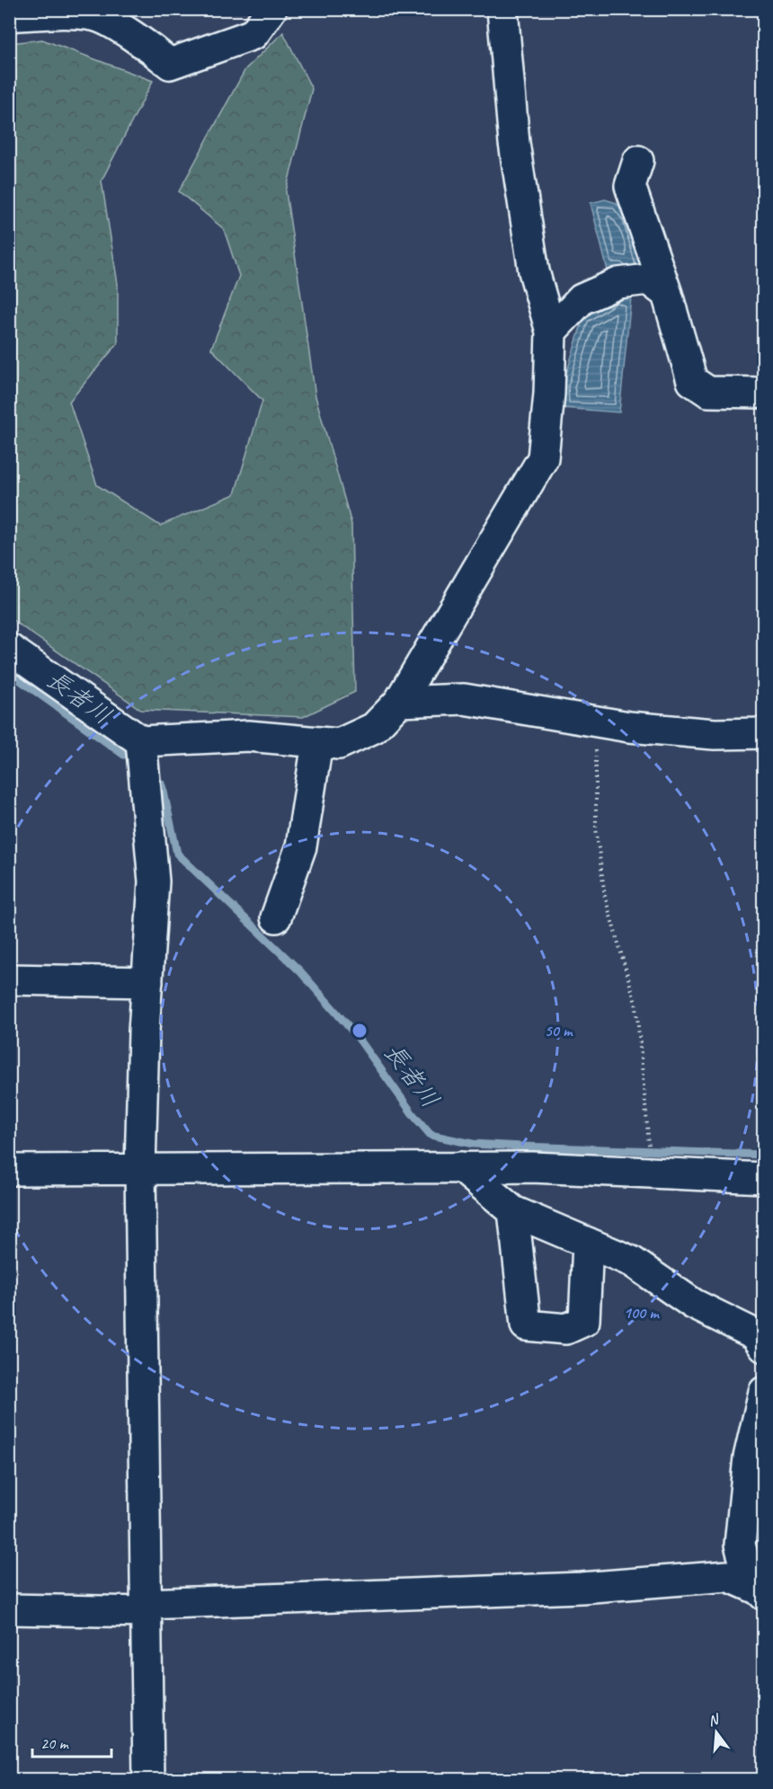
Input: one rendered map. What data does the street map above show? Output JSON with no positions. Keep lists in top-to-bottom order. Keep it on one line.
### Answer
{"water":["長者川"],"scale_bar":"20 m","north":"top","rings":["50 m","100 m"]}
